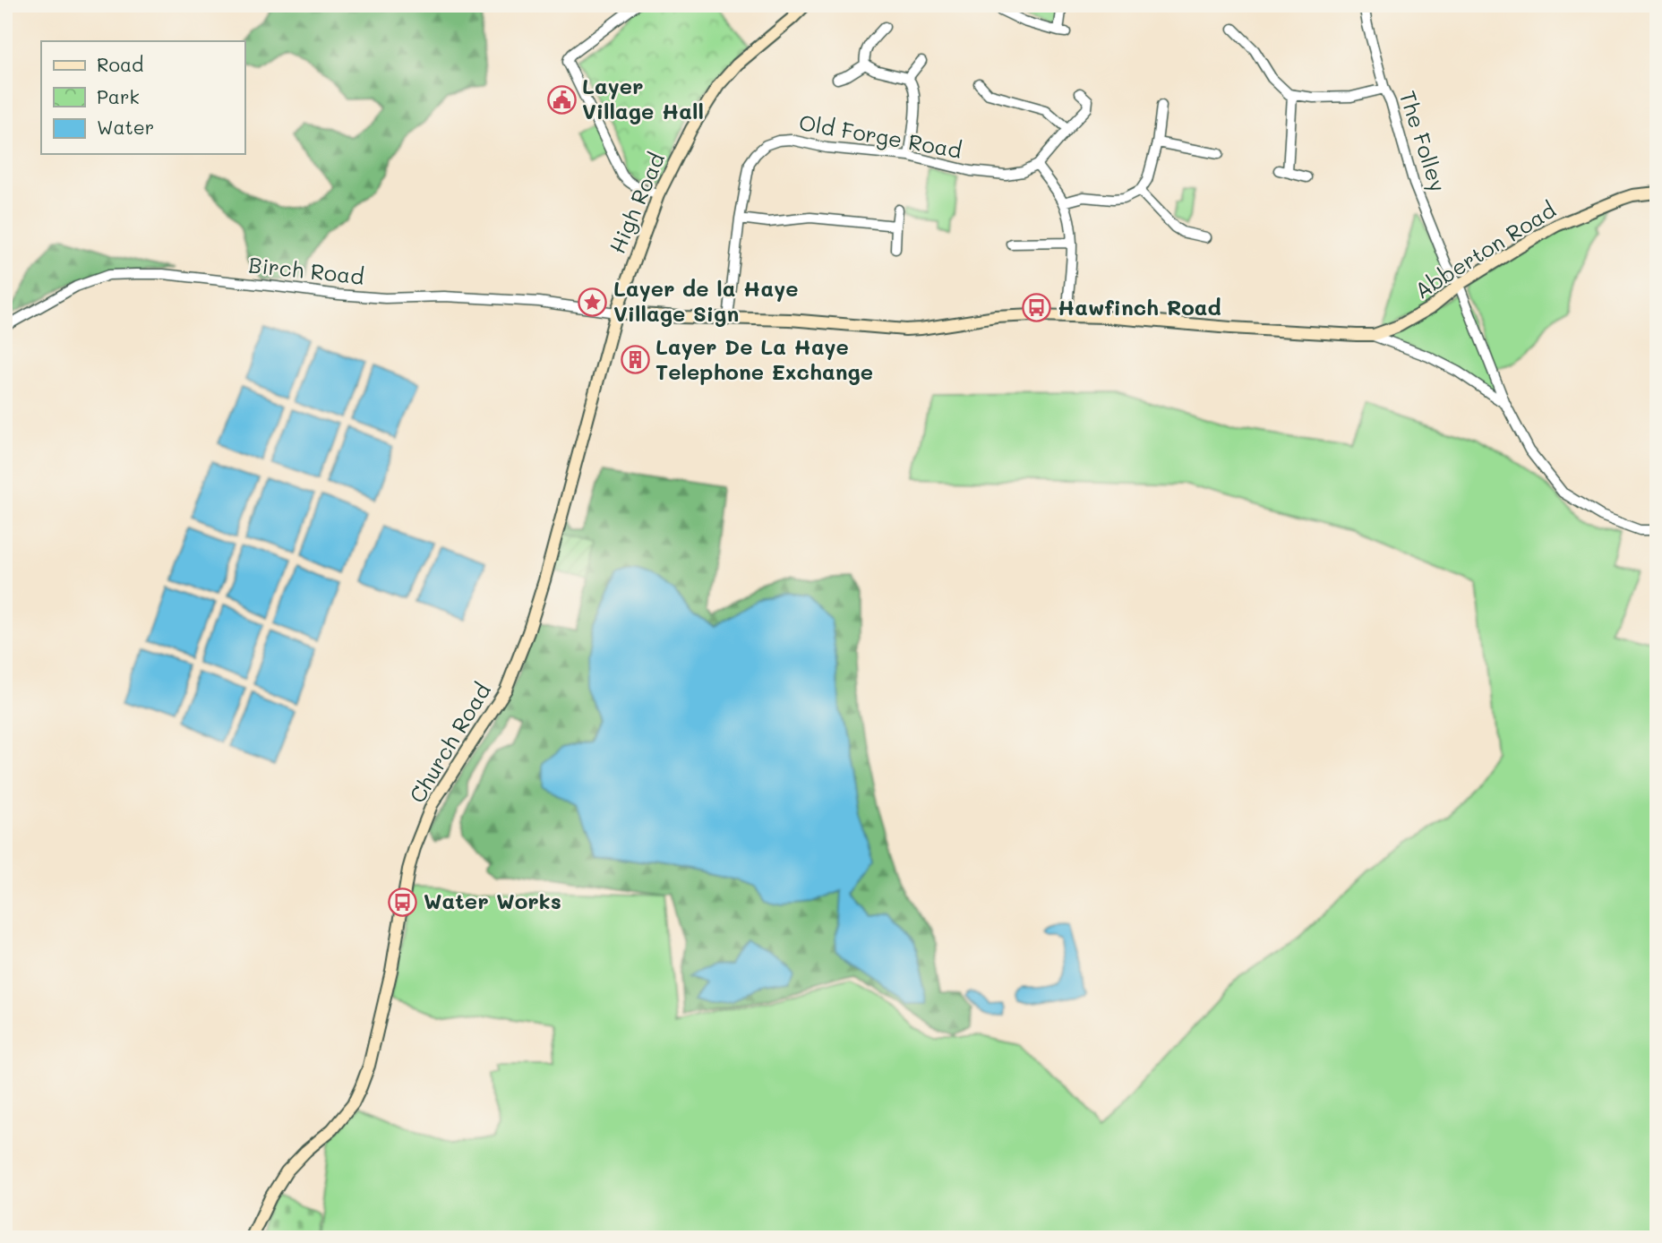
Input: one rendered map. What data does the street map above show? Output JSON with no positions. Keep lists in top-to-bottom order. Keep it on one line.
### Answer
{"streets":{"main road":["High Road","Abberton Road","Church Road"],"street":["Old Forge Road","The Folley","Birch Road"]},"crossings":[["The Folley","Abberton Road"],["High Road","Birch Road"],["High Road","Church Road"],["Birch Road","Church Road"]],"places":{"public building":["Layer Village Hall"],"place":["Layer de la Haye Village Sign"],"bus stop":["Hawfinch Road","Water Works"],"building":["Layer De La Haye Telephone Exchange"]},"legend":["Road","Park","Water"]}
